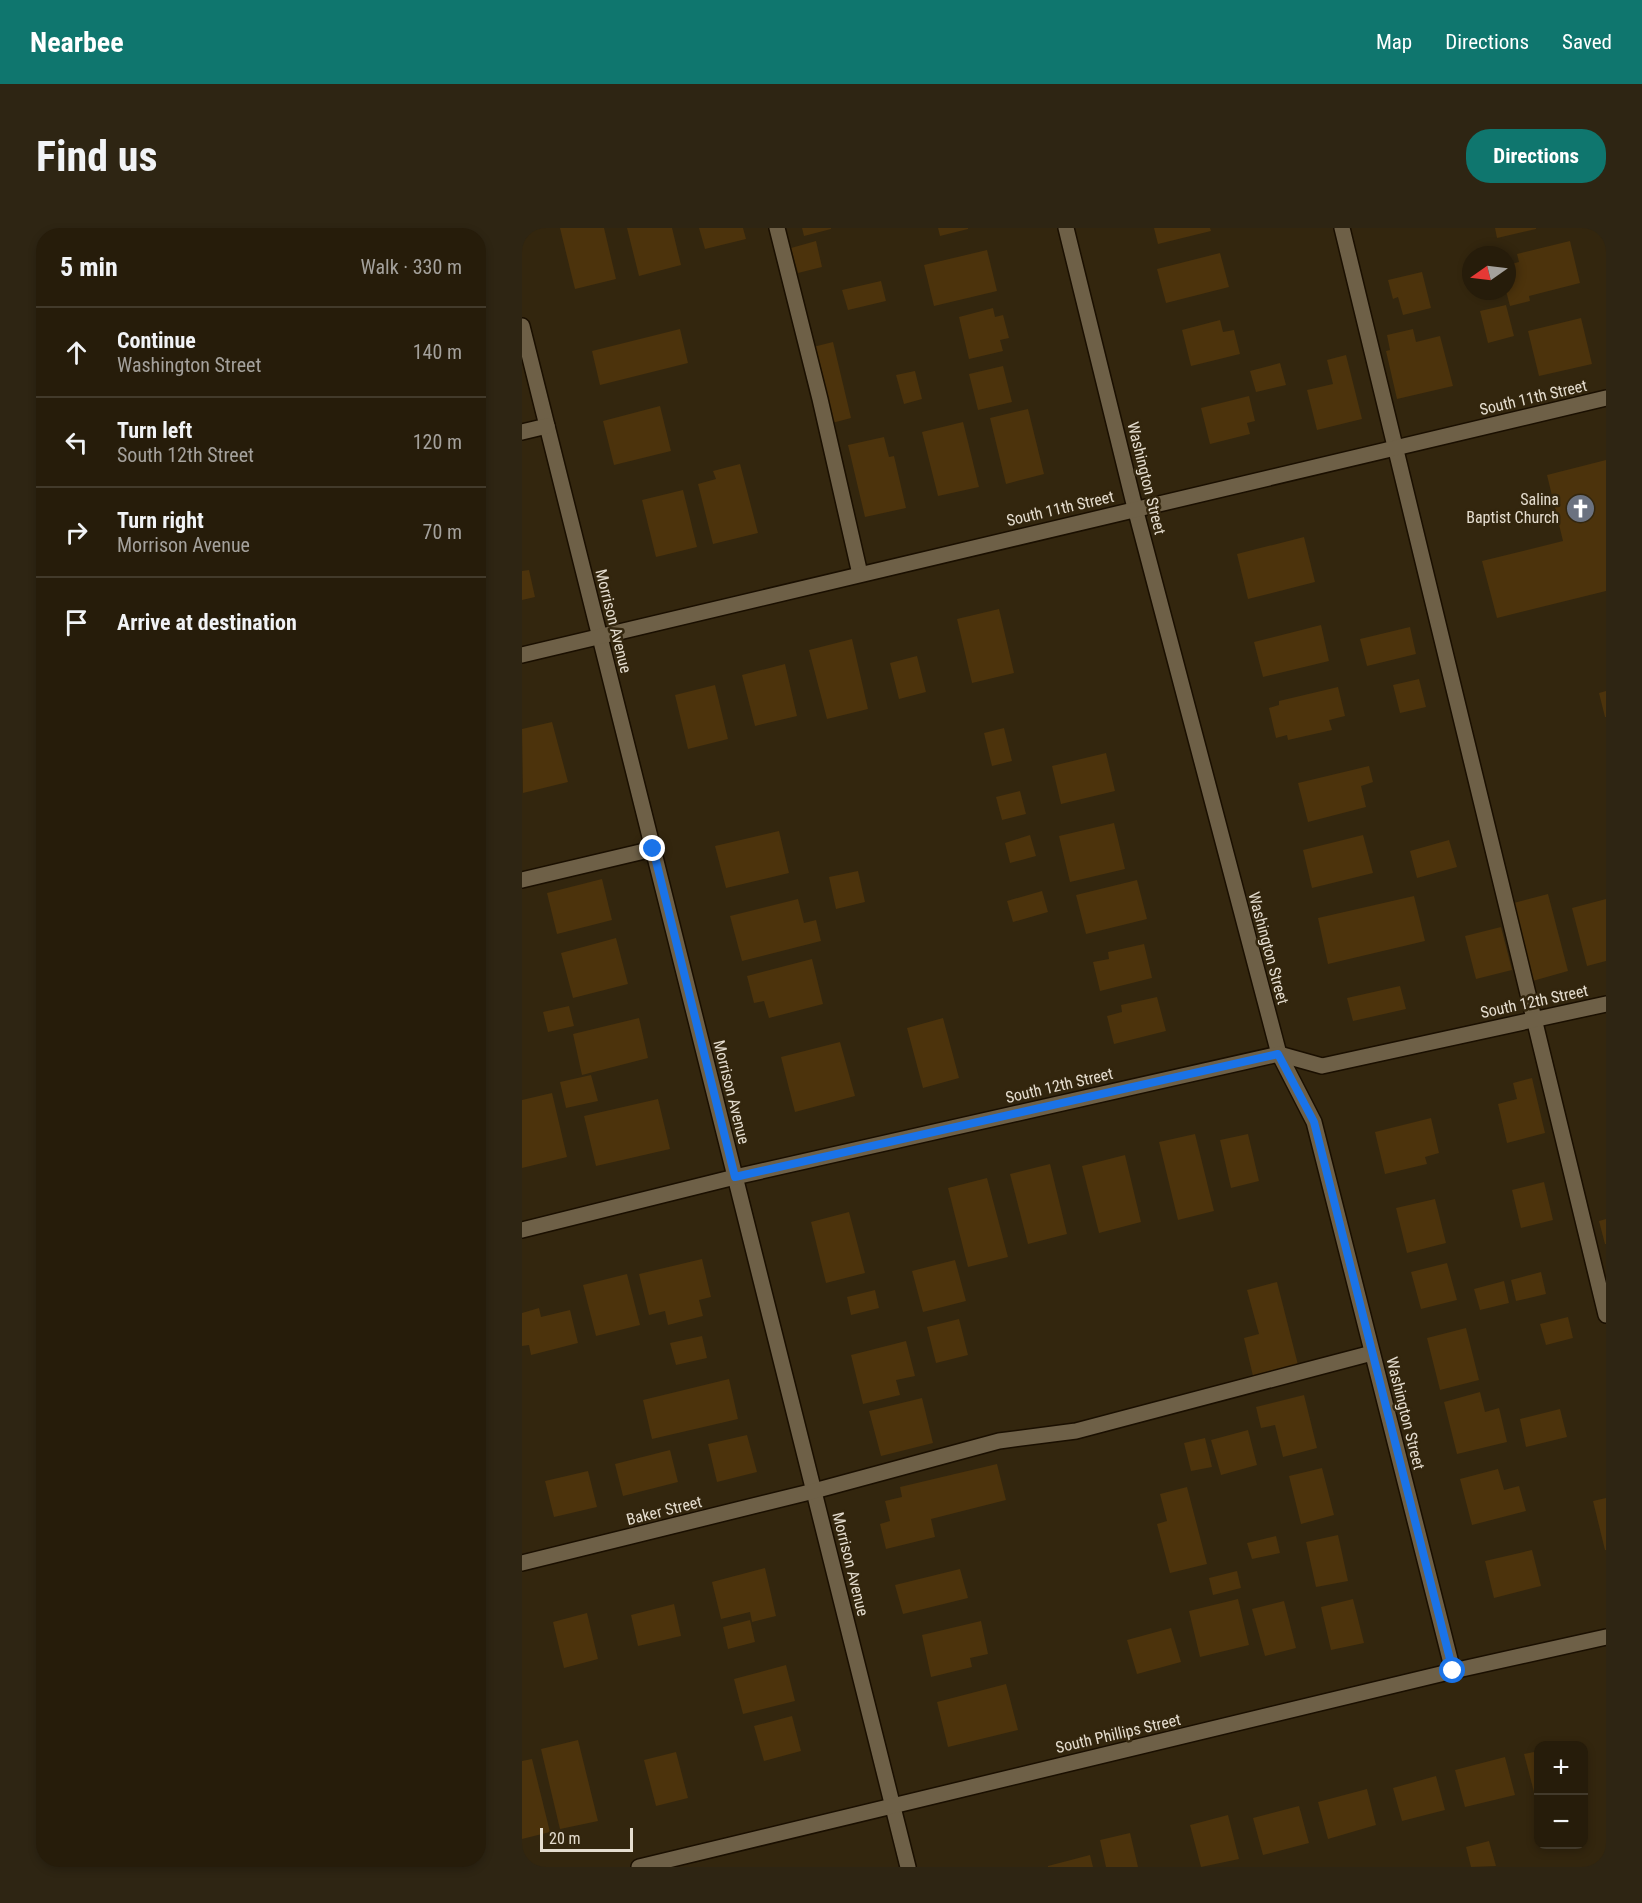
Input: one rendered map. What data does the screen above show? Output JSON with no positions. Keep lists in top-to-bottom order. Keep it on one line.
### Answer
{"streets":{"street":["South 11th Street","Washington Street","Morrison Avenue","South 12th Street","Baker Street","South Phillips Street"]},"crossings":[["South 11th Street","Washington Street"],["South 11th Street","Morrison Avenue"],["Washington Street","South 12th Street"],["Washington Street","Baker Street"],["Washington Street","South Phillips Street"],["Morrison Avenue","South 12th Street"],["Morrison Avenue","Baker Street"],["Morrison Avenue","South Phillips Street"]],"places":{"church":["Salina Baptist Church"]},"scale_bar":"20 m","north":"left","page":{"header":"Nearbee","nav":["Map","Directions","Saved"],"buttons":"Directions","title":"Find us","heading":["5 min","Walk · 330 m"],"list":[["Continue","Washington Street","140 m"],["Turn left","South 12th Street","120 m"],["Turn right","Morrison Avenue","70 m"],"Arrive at destination"],"map_buttons":["+","−"],"scale":"20 m"}}
